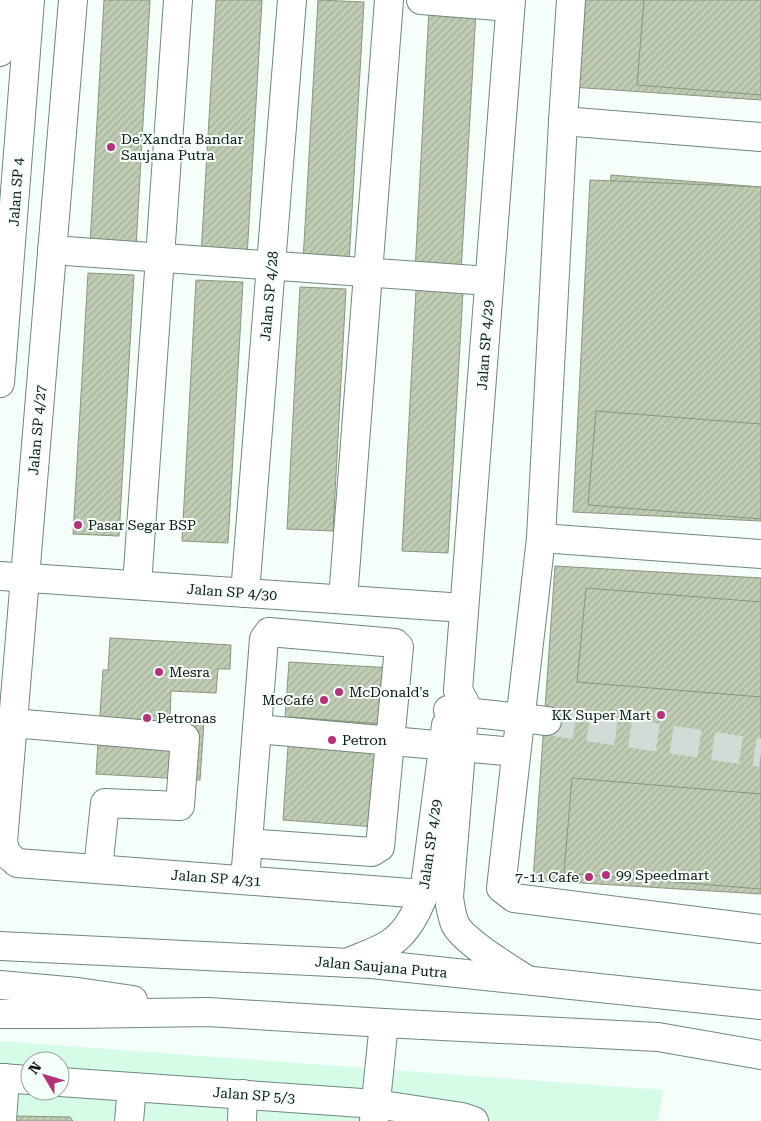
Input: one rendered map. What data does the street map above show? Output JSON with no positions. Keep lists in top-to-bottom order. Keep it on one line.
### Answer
{"streets":{"street":["Jalan SP 4","Jalan SP 4/28","Jalan SP 4/29","Jalan SP 4/27","Jalan SP 4/30","Jalan SP 4/31","Jalan Saujana Putra","Jalan SP 5/3"]},"crossings":[["Jalan SP 4/28","Jalan SP 4/30"],["Jalan SP 4/29","Jalan SP 4/30"],["Jalan SP 4/29","Jalan SP 4/31"],["Jalan SP 4/29","Jalan Saujana Putra"],["Jalan SP 4/27","Jalan SP 4/30"],["Jalan SP 4/27","Jalan SP 4/31"]],"places":["De'Xandra Bandar Saujana Putra","Pasar Segar BSP","Mesra","McDonald's","McCafé","KK Super Mart","Petronas","Petron","99 Speedmart","7-11 Cafe"],"north":"top left"}
